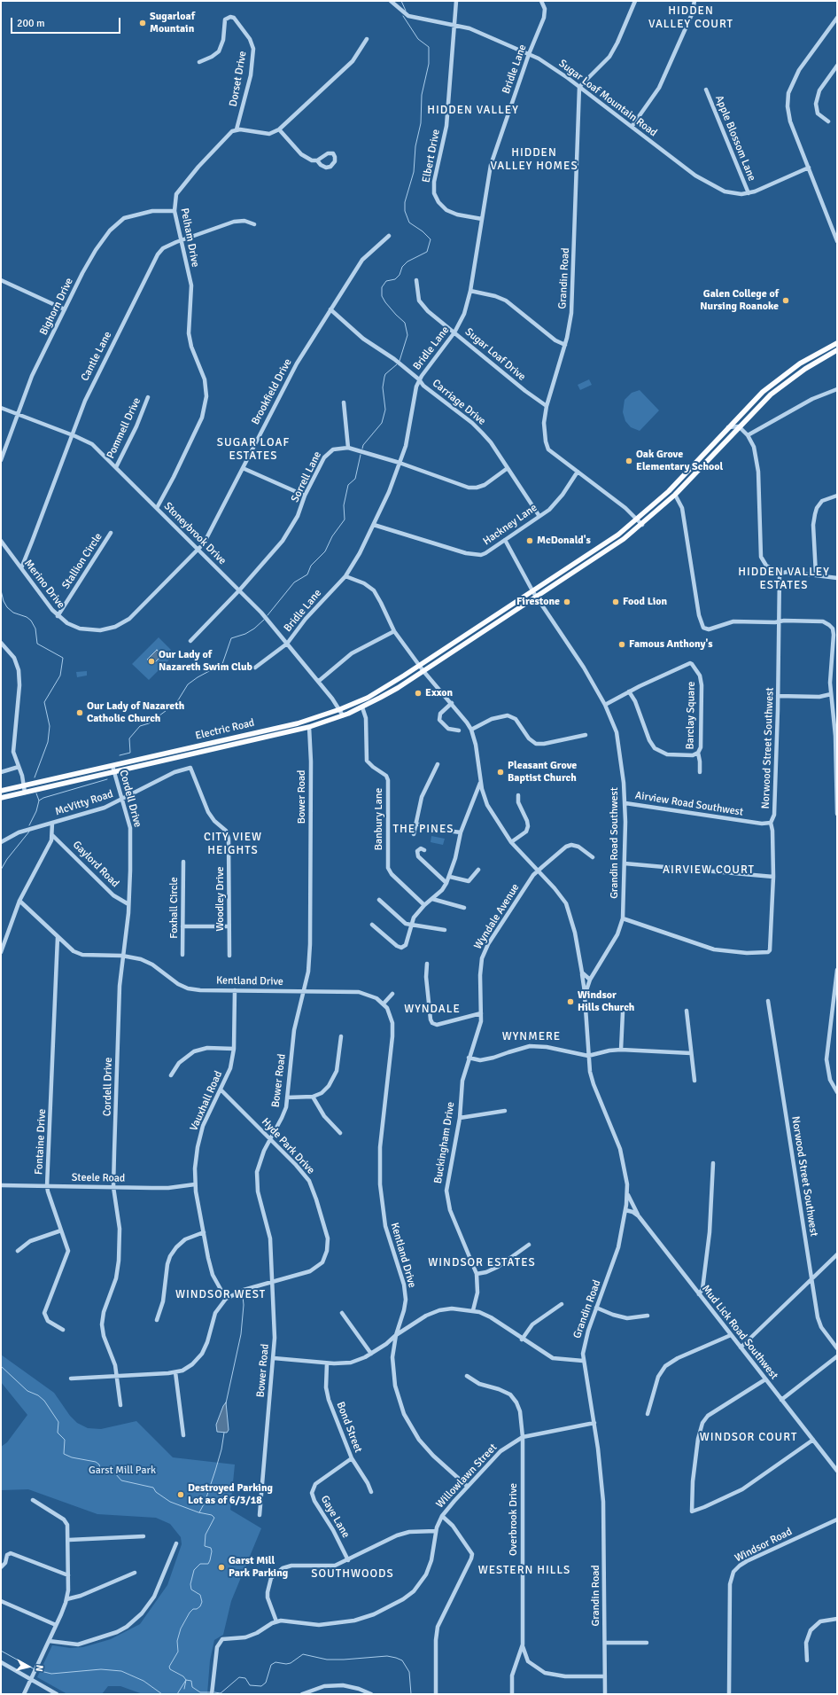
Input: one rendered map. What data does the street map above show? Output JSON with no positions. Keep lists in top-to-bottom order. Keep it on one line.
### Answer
{"streets":{"main road":["Electric Road"],"street":["Bridle Lane","Dorset Drive","Sugar Loaf Mountain Road","Apple Blossom Lane","Elbert Drive","Pelham Drive","Grandin Road","Bighorn Drive","Sugar Loaf Drive","Cantle Lane","Brookfield Drive","Carriage Drive","Pommell Drive","Sorrell Lane","Hackney Lane","Stoneybrook Drive","Stallion Circle","Merino Drive","Barclay Square","Norwood Street Southwest","Bower Road","Cordell Drive","McVitty Road","Airview Road Southwest","Banbury Lane","Grandin Road Southwest","Gaylord Road","Woodley Drive","Foxhall Circle","Wyndale Avenue","Kentland Drive","Vauxhall Road","Fontaine Drive","Buckingham Drive","Hyde Park Drive","Steele Road","Mud Lick Road Southwest","Bond Street","Willowlawn Street","Gaye Lane","Overbrook Drive","Windsor Road"]},"crossings":[["Bridle Lane","Sugar Loaf Mountain Road"],["Bridle Lane","Elbert Drive"],["Bridle Lane","Sugar Loaf Drive"],["Bridle Lane","Carriage Drive"],["Bridle Lane","Sorrell Lane"],["Bridle Lane","Hackney Lane"],["Bridle Lane","Stoneybrook Drive"],["Dorset Drive","Pelham Drive"],["Sugar Loaf Mountain Road","Apple Blossom Lane"],["Sugar Loaf Mountain Road","Elbert Drive"],["Sugar Loaf Mountain Road","Grandin Road"],["Pelham Drive","Bighorn Drive"],["Pelham Drive","Cantle Lane"],["Pelham Drive","Stoneybrook Drive"],["Grandin Road","Sugar Loaf Drive"],["Grandin Road","Hackney Lane"],["Grandin Road","Electric Road"],["Grandin Road","Grandin Road Southwest"],["Grandin Road","Mud Lick Road Southwest"],["Grandin Road","Willowlawn Street"],["Bighorn Drive","Stoneybrook Drive"],["Cantle Lane","Stoneybrook Drive"],["Cantle Lane","Merino Drive"],["Brookfield Drive","Carriage Drive"],["Brookfield Drive","Stoneybrook Drive"],["Brookfield Drive","Merino Drive"],["Carriage Drive","Sorrell Lane"],["Carriage Drive","Hackney Lane"],["Pommell Drive","Stoneybrook Drive"],["Sorrell Lane","Stoneybrook Drive"],["Hackney Lane","Grandin Road Southwest"],["Stoneybrook Drive","Electric Road"],["Stallion Circle","Merino Drive"],["Electric Road","Bower Road"],["Electric Road","Cordell Drive"],["Electric Road","Banbury Lane"],["Electric Road","Grandin Road Southwest"],["Norwood Street Southwest","Airview Road Southwest"],["Norwood Street Southwest","Grandin Road Southwest"],["Bower Road","Kentland Drive"],["Bower Road","Hyde Park Drive"],["Cordell Drive","McVitty Road"],["Cordell Drive","Gaylord Road"],["Cordell Drive","Kentland Drive"],["Cordell Drive","Hyde Park Drive"],["Cordell Drive","Steele Road"],["McVitty Road","Woodley Drive"],["Airview Road Southwest","Grandin Road Southwest"],["Wyndale Avenue","Buckingham Drive"],["Kentland Drive","Vauxhall Road"],["Kentland Drive","Fontaine Drive"],["Kentland Drive","Willowlawn Street"],["Vauxhall Road","Hyde Park Drive"],["Vauxhall Road","Steele Road"],["Fontaine Drive","Steele Road"],["Bond Street","Gaye Lane"],["Willowlawn Street","Overbrook Drive"]],"districts":["HIDDEN VALLEY COURT","HIDDEN VALLEY","HIDDEN VALLEY HOMES","SUGAR LOAF ESTATES","HIDDEN VALLEY ESTATES","THE PINES","CITY VIEW HEIGHTS","AIRVIEW COURT","WYNDALE","WYNMERE","WINDSOR ESTATES","WINDSOR WEST","WINDSOR COURT","WESTERN HILLS","SOUTHWOODS"],"parks":["Garst Mill Park"],"places":["Sugarloaf Mountain","Galen College of Nursing Roanoke","Oak Grove Elementary School","McDonald's","Firestone","Food Lion","Famous Anthony's","Our Lady of Nazareth Swim Club","Exxon","Our Lady of Nazareth Catholic Church","Pleasant Grove Baptist Church","Windsor Hills Church","Destroyed Parking Lot as of 6/3/18","Garst Mill Park Parking"],"scale_bar":"200 m","north":"right"}
